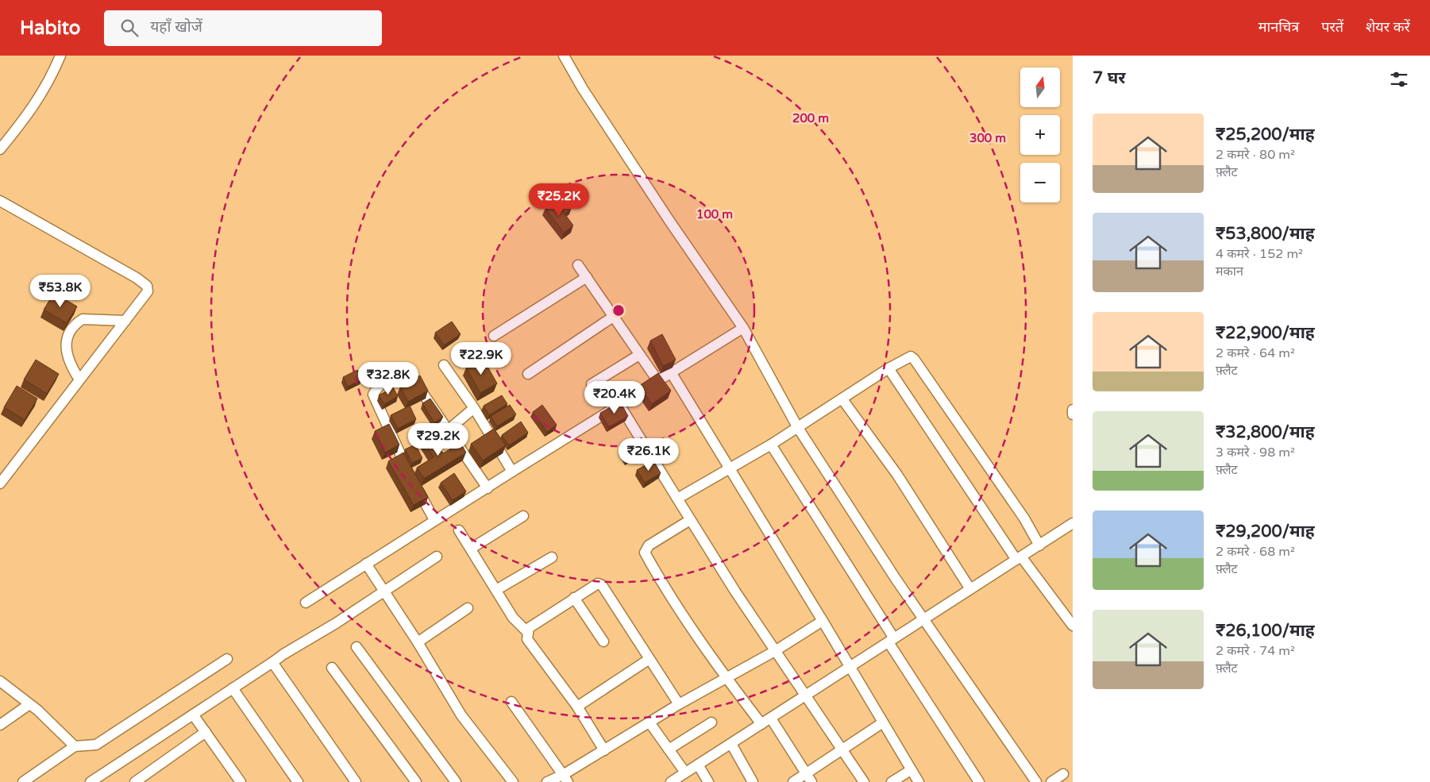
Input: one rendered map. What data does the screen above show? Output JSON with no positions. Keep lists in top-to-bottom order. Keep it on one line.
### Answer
{"north":"top","page":{"header":"Habito","search":"यहाँ खोजें","nav":["मानचित्र","परतें","शेयर करें"],"heading":"7 घर","map_buttons":["+","−"],"list":[{"name":"₹25,200/माह","note":"2 कमरे · 80 m² · फ़्लैट"},{"name":"₹53,800/माह","note":"4 कमरे · 152 m² · मकान"},{"name":"₹22,900/माह","note":"2 कमरे · 64 m² · फ़्लैट"},{"name":"₹32,800/माह","note":"3 कमरे · 98 m² · फ़्लैट"},{"name":"₹29,200/माह","note":"2 कमरे · 68 m² · फ़्लैट"},{"name":"₹26,100/माह","note":"2 कमरे · 74 m² · फ़्लैट"}],"price":["₹25.2K","₹53.8K","₹22.9K","₹32.8K","₹20.4K","₹29.2K","₹26.1K"]},"rings":["200 m","300 m","100 m"]}
